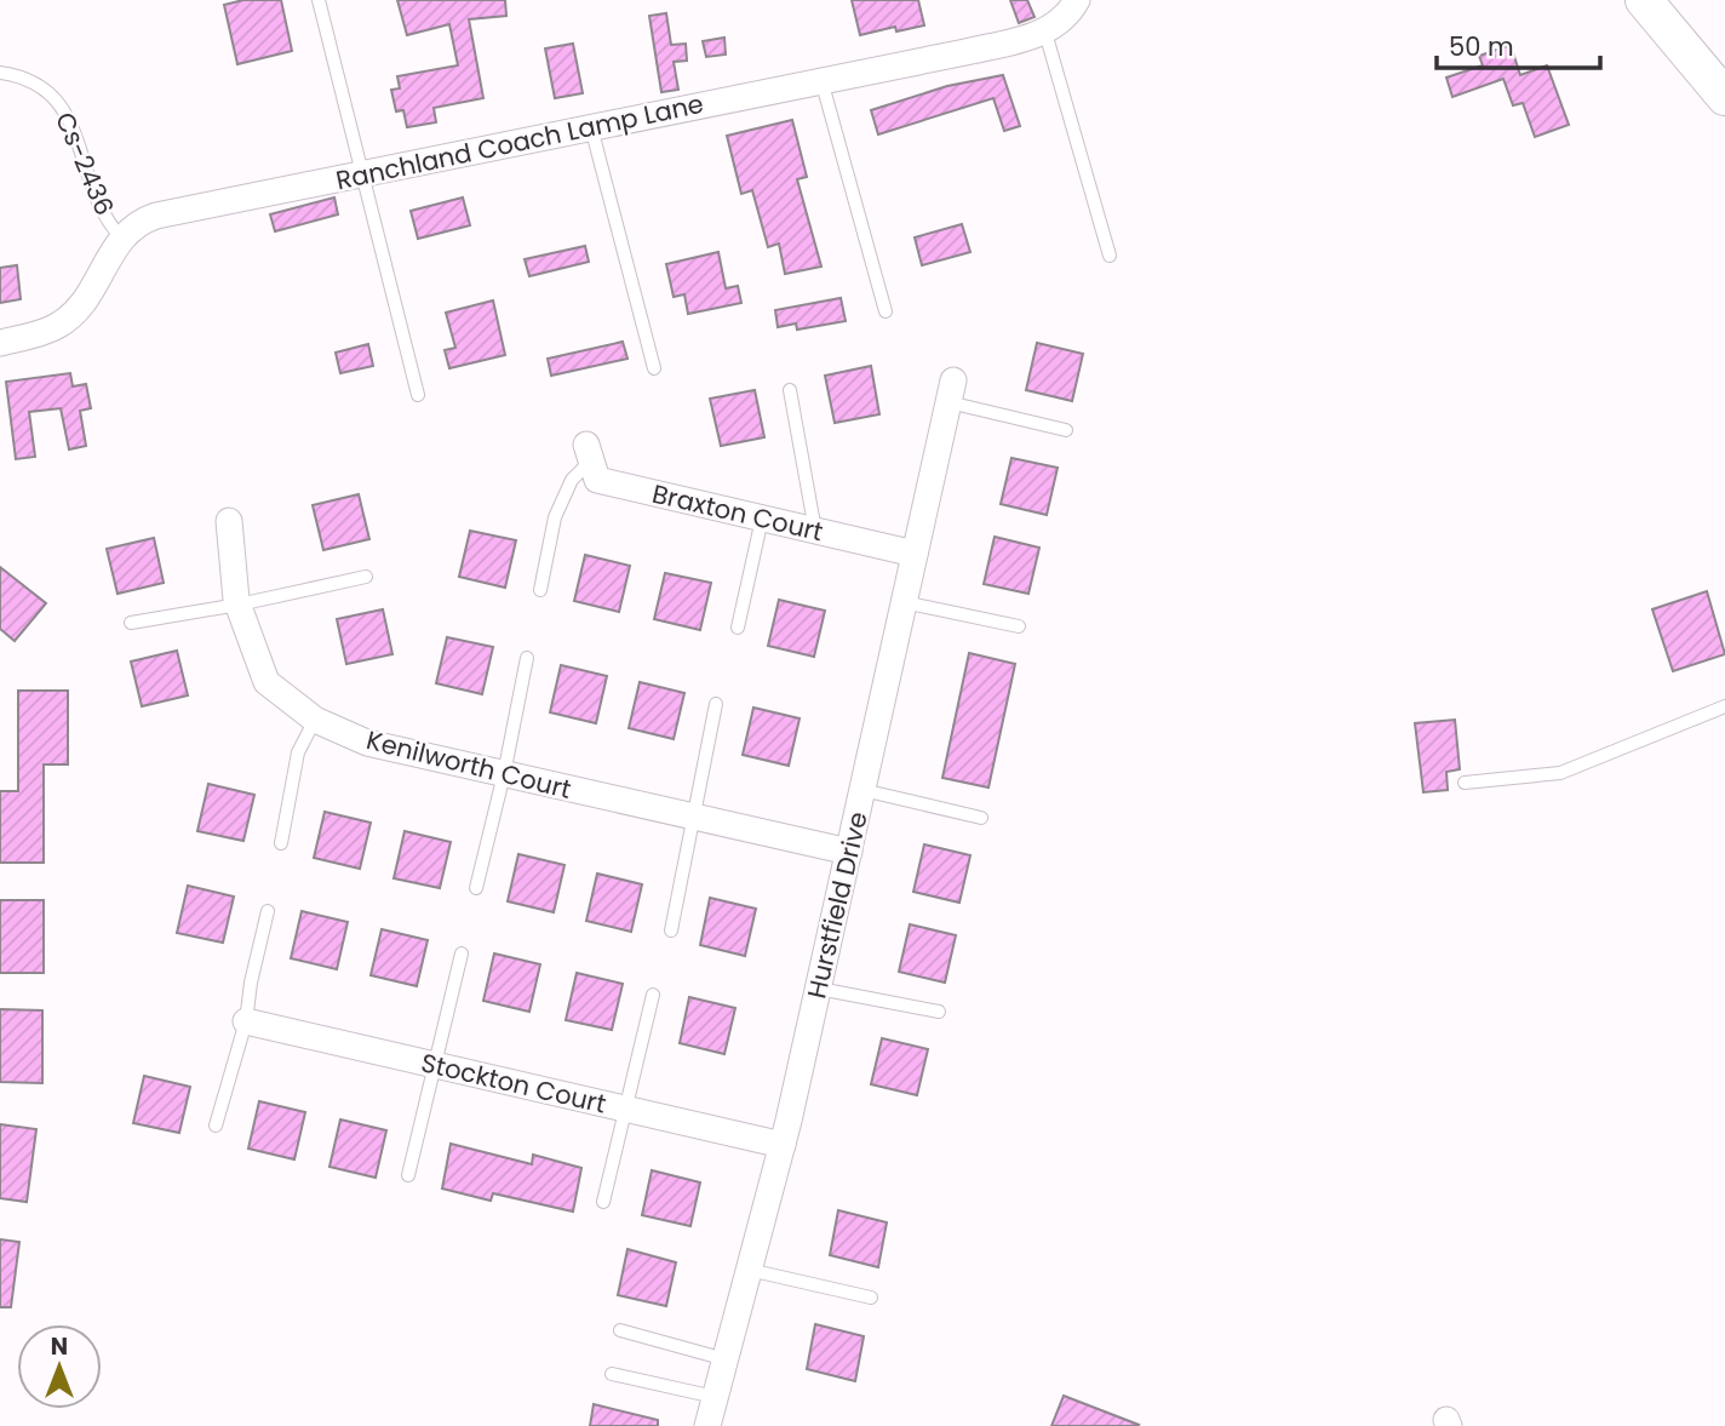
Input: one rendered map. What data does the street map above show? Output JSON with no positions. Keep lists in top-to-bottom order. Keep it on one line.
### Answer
{"streets":{"street":["Ranchland Coach Lamp Lane","Braxton Court","Kenilworth Court","Hurstfield Drive","Stockton Court"],"lane":["Cs-2436"]},"crossings":[["Ranchland Coach Lamp Lane","Cs-2436"],["Braxton Court","Hurstfield Drive"],["Kenilworth Court","Hurstfield Drive"],["Hurstfield Drive","Stockton Court"]],"scale_bar":"50 m","north":"top"}
